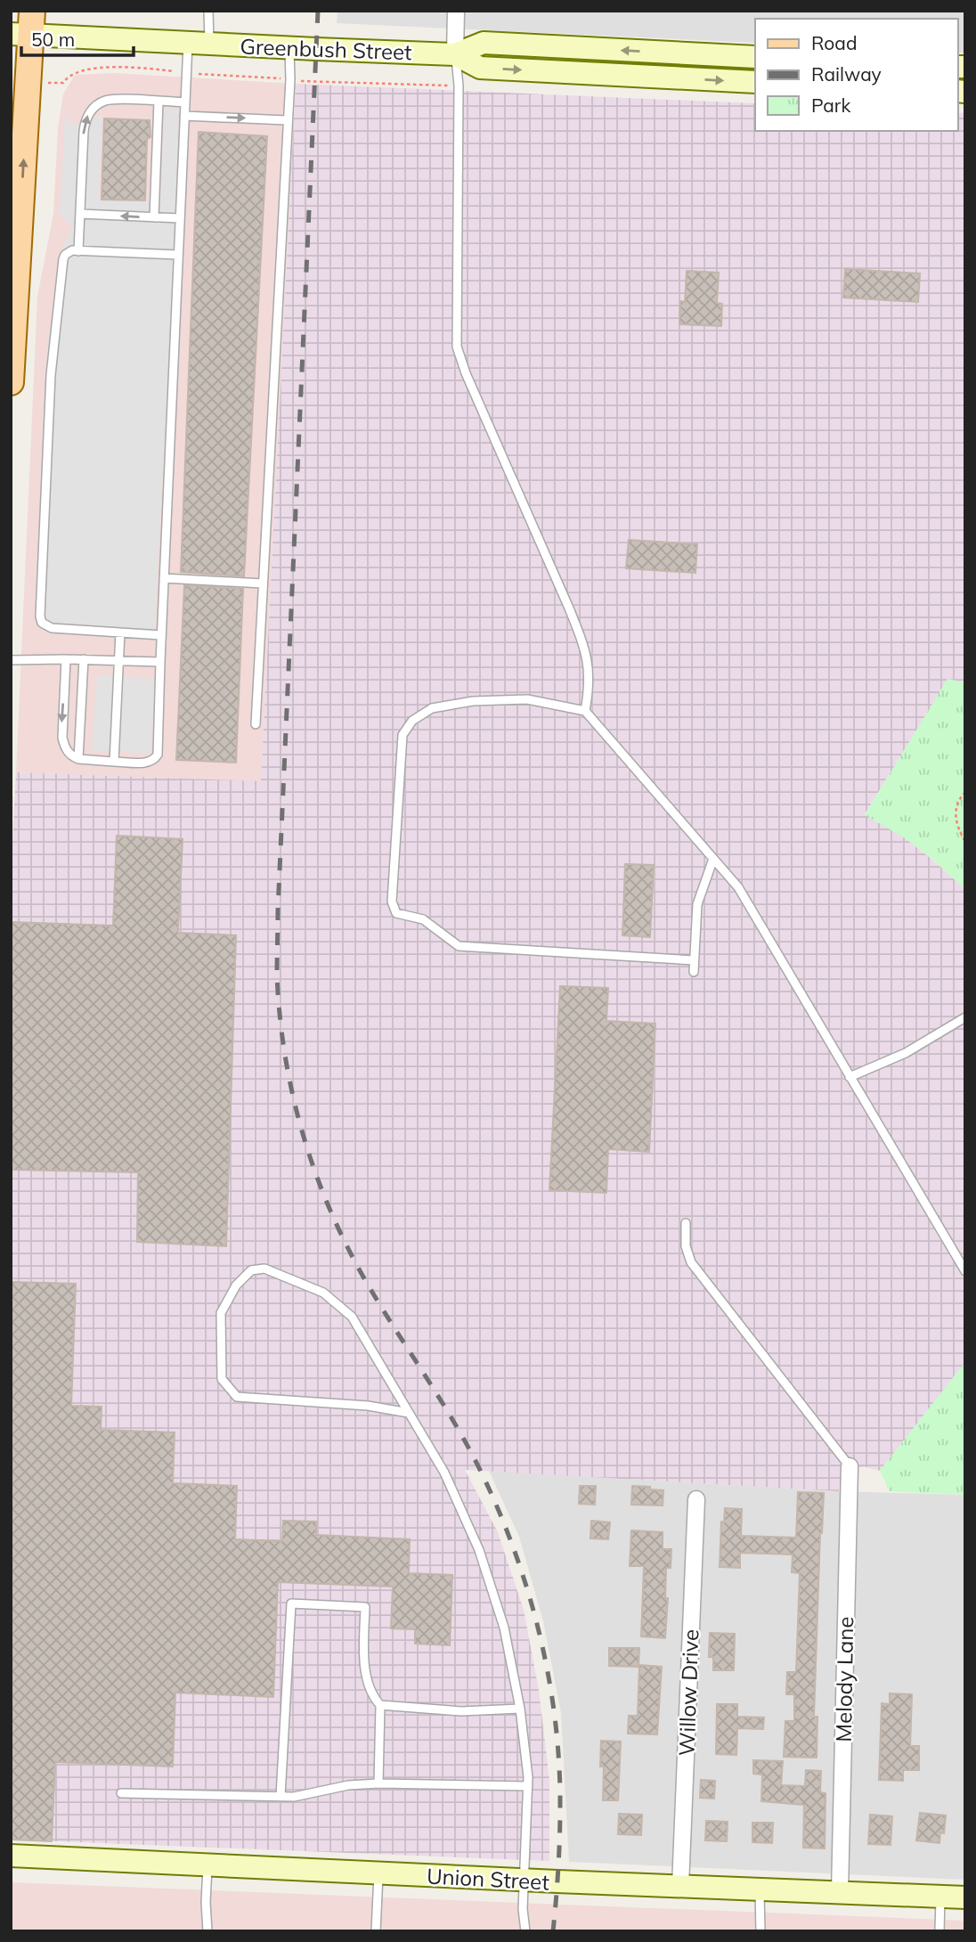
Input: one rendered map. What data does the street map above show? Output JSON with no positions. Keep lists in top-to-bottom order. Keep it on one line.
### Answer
{"streets":{"main road":["Greenbush Street","Union Street"],"street":["Melody Lane","Willow Drive"]},"crossings":[["Melody Lane","Union Street"],["Willow Drive","Union Street"]],"legend":["Road","Railway","Park"],"scale_bar":"50 m"}
